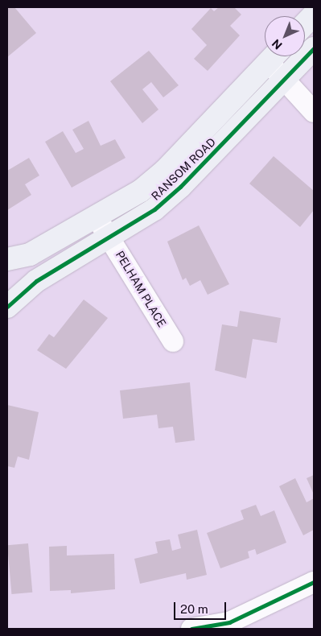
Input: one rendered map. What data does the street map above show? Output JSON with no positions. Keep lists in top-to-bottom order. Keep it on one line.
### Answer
{"streets":{"street":["RANSOM ROAD","PELHAM PLACE"]},"crossings":[["RANSOM ROAD","PELHAM PLACE"]],"scale_bar":"20 m","north":"bottom left"}
